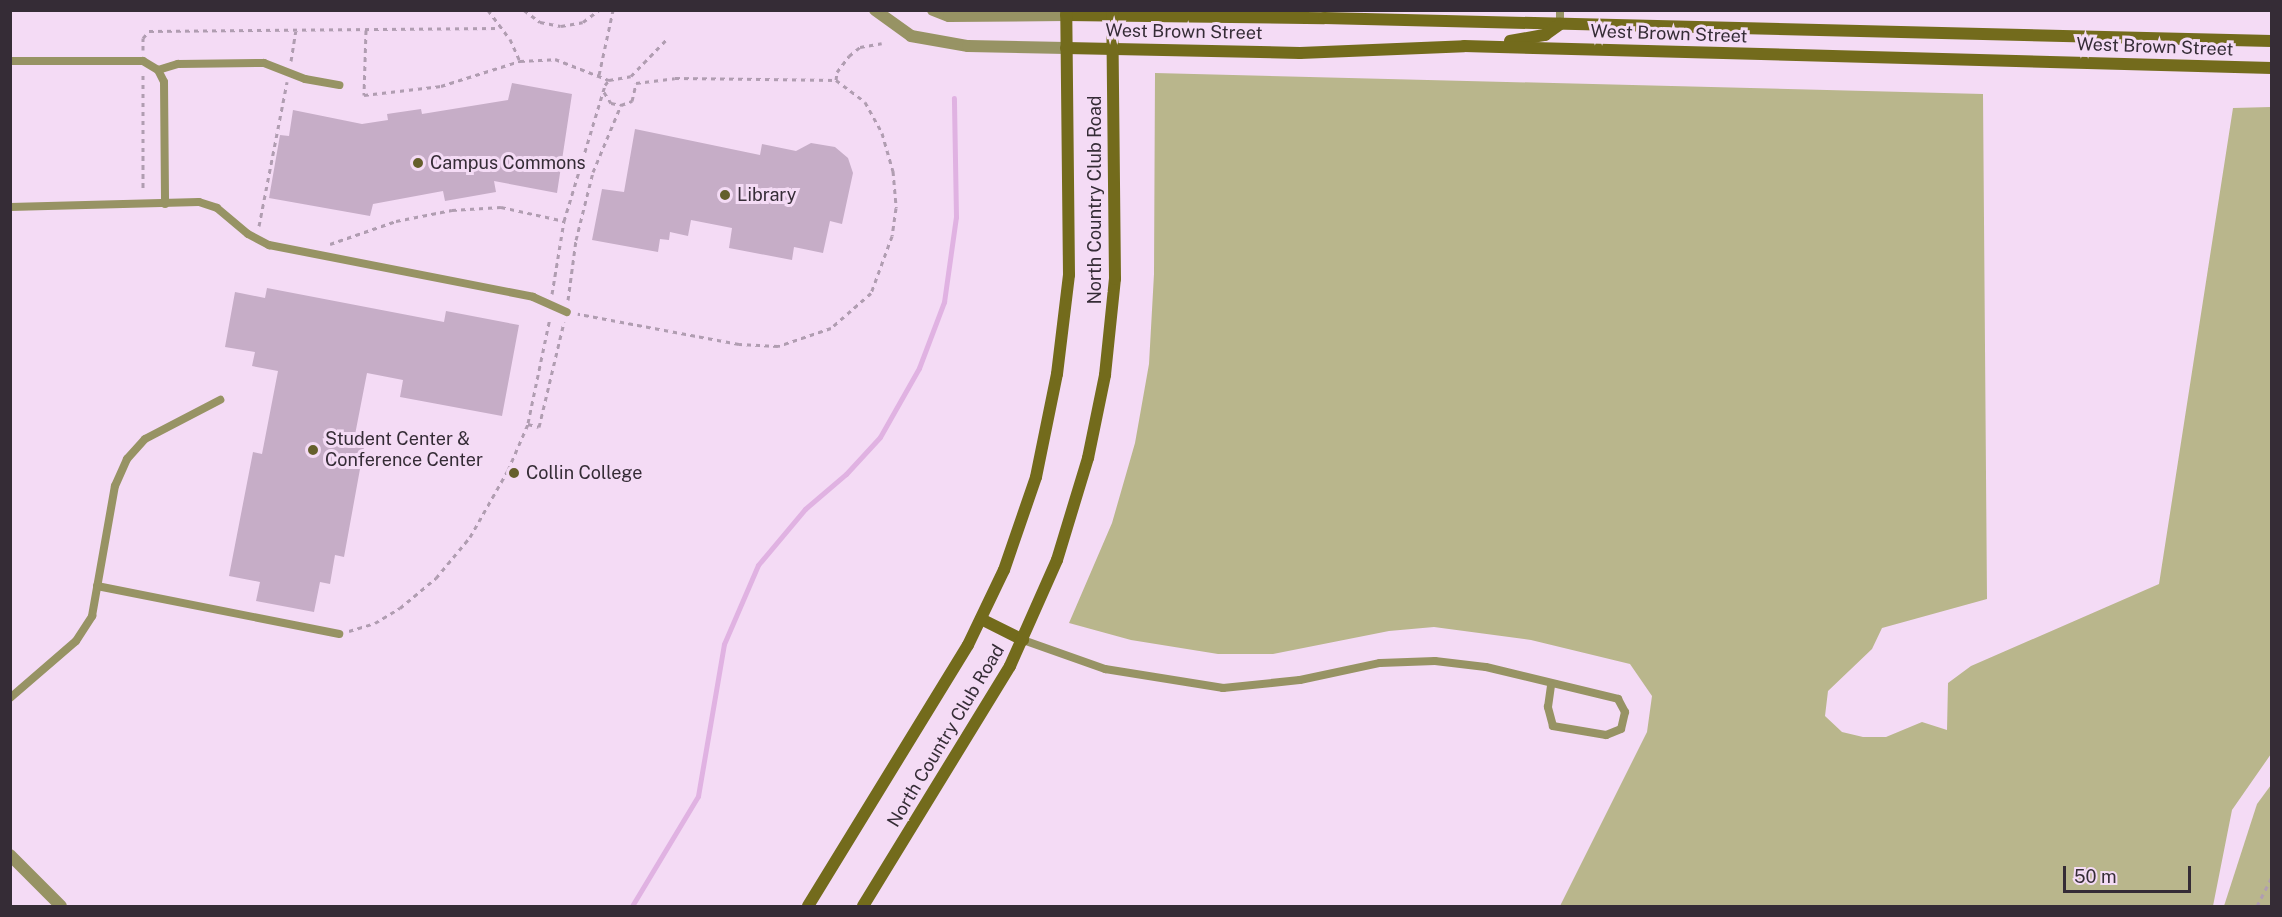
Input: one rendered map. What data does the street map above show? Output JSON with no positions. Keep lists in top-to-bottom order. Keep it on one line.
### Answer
{"streets":{"main road":["West Brown Street","North Country Club Road"]},"crossings":[["West Brown Street","North Country Club Road"]],"places":["Campus Commons","Library","Student Center & Conference Center","Collin College"],"scale_bar":"50 m"}
